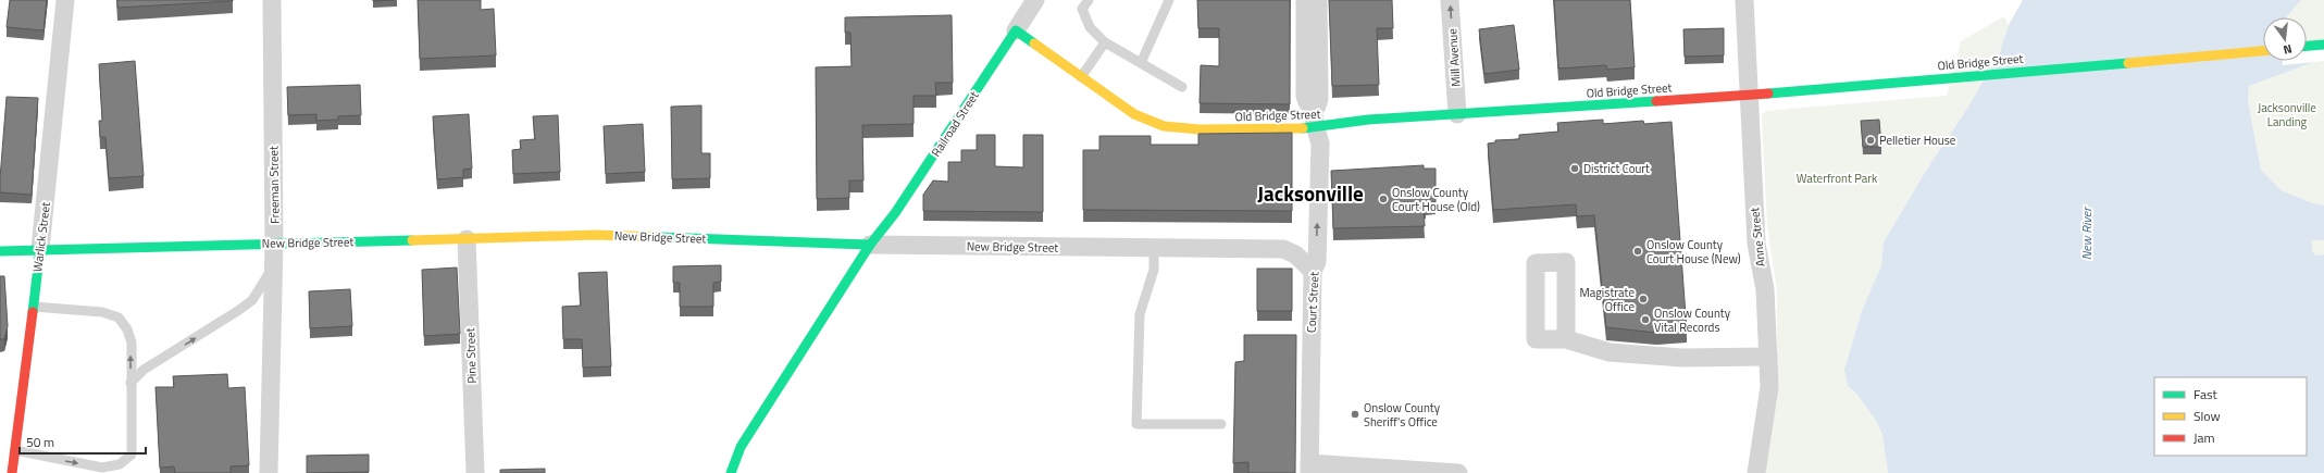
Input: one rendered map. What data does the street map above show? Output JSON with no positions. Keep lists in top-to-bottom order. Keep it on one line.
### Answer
{"streets":{"main road":["Old Bridge Street","Railroad Street","Warlick Street","New Bridge Street"],"street":["Mill Avenue","Freeman Street","Anne Street","Court Street","Pine Street"]},"crossings":[["Mill Avenue","Old Bridge Street"],["Old Bridge Street","Railroad Street"],["Old Bridge Street","Anne Street"],["Old Bridge Street","Court Street"],["Railroad Street","New Bridge Street"],["Freeman Street","New Bridge Street"],["Warlick Street","New Bridge Street"],["New Bridge Street","Court Street"],["New Bridge Street","Pine Street"]],"one_way":["Mill Avenue"],"districts":["Jacksonville"],"water":["New River"],"parks":["Jacksonville Landing","Waterfront Park"],"places":["Pelletier House","District Court","Onslow County Court House (Old)","Onslow County Court House (New)","Magistrate Office","Onslow County Vital Records","Onslow County Sheriff's Office"],"legend":["Fast","Slow","Jam"],"scale_bar":"50 m","north":"bottom"}
